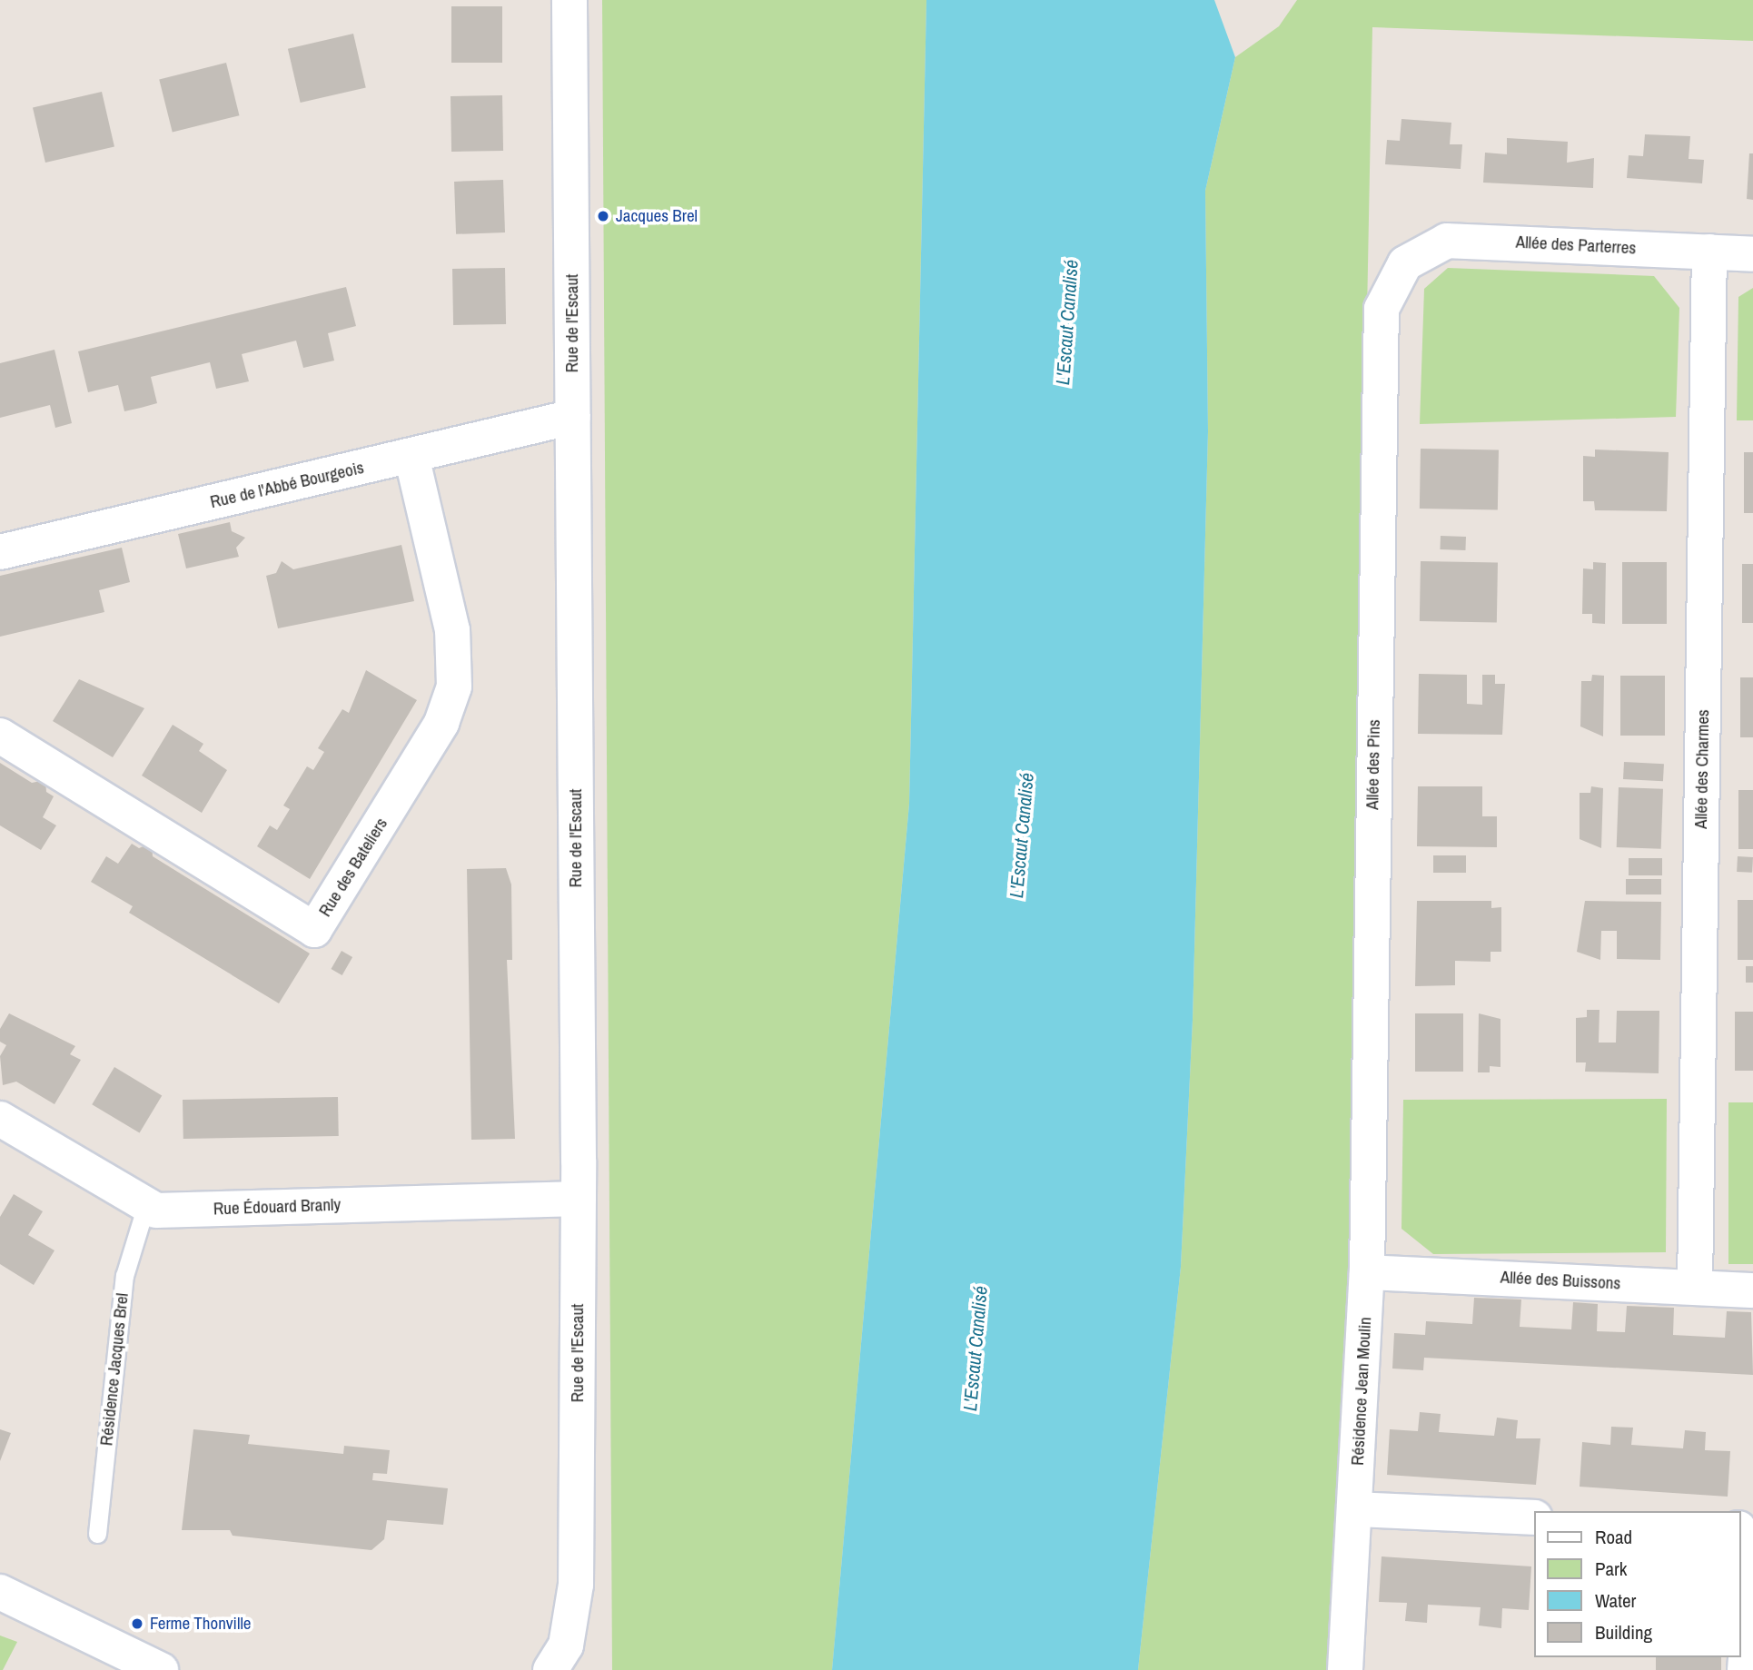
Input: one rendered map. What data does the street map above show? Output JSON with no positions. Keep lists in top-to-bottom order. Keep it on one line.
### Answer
{"streets":{"street":["Allée des Parterres","Rue de l'Escaut","Rue de l'Abbé Bourgeois","Allée des Pins","Allée des Charmes","Rue des Bateliers","Rue Édouard Branly","Allée des Buissons","Résidence Jean Moulin"],"lane":["Résidence Jacques Brel"]},"crossings":[["Allée des Parterres","Allée des Pins"],["Allée des Parterres","Allée des Charmes"],["Rue de l'Escaut","Rue de l'Abbé Bourgeois"],["Rue de l'Escaut","Rue Édouard Branly"],["Rue de l'Abbé Bourgeois","Rue des Bateliers"],["Allée des Pins","Allée des Buissons"],["Allée des Pins","Résidence Jean Moulin"],["Allée des Charmes","Allée des Buissons"],["Rue Édouard Branly","Résidence Jacques Brel"],["Allée des Buissons","Résidence Jean Moulin"]],"water":["L'Escaut Canalisé"],"places":["Jacques Brel","Ferme Thonville"],"legend":["Road","Park","Water","Building"]}
